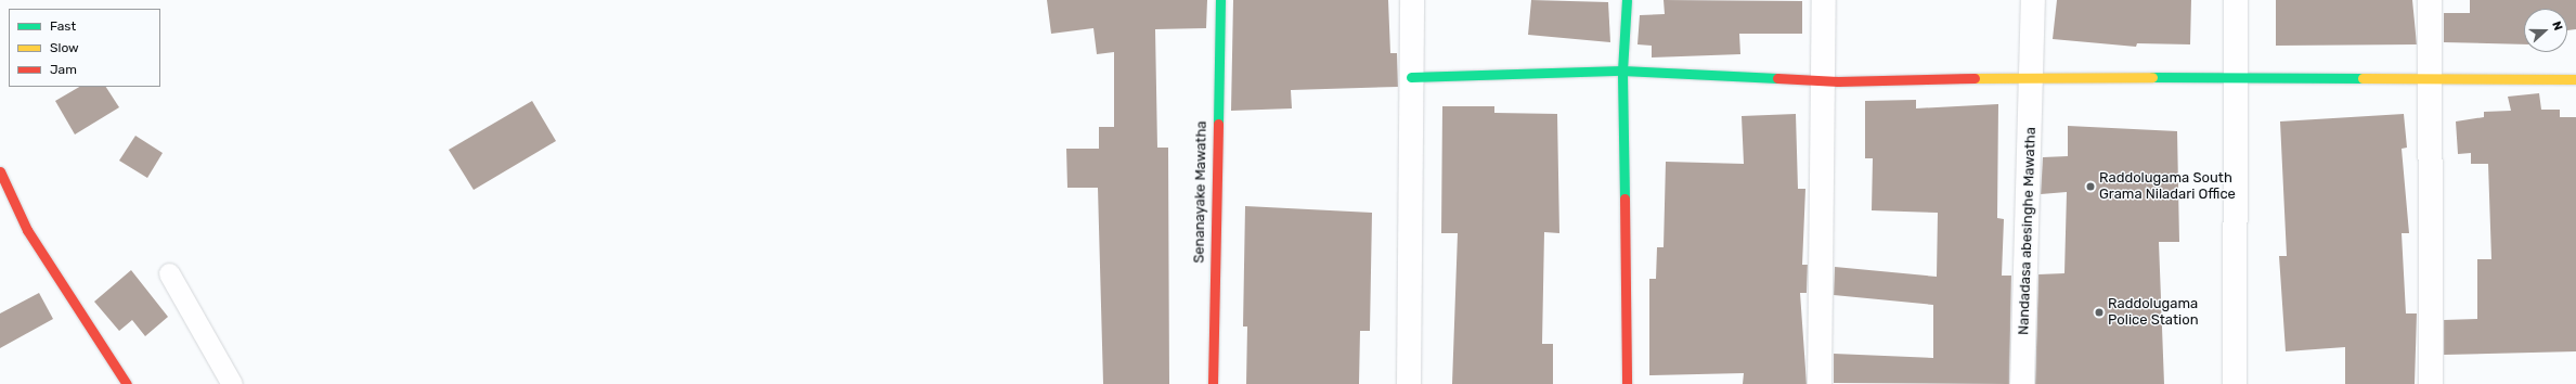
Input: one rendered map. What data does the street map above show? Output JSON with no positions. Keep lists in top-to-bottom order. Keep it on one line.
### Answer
{"streets":{"street":["Senanayake Mawatha","Nandadasa abesinghe Mawatha"]},"places":["Raddolugama South Grama Niladari Office","Raddolugama Police Station"],"legend":["Fast","Slow","Jam"],"north":"right"}
